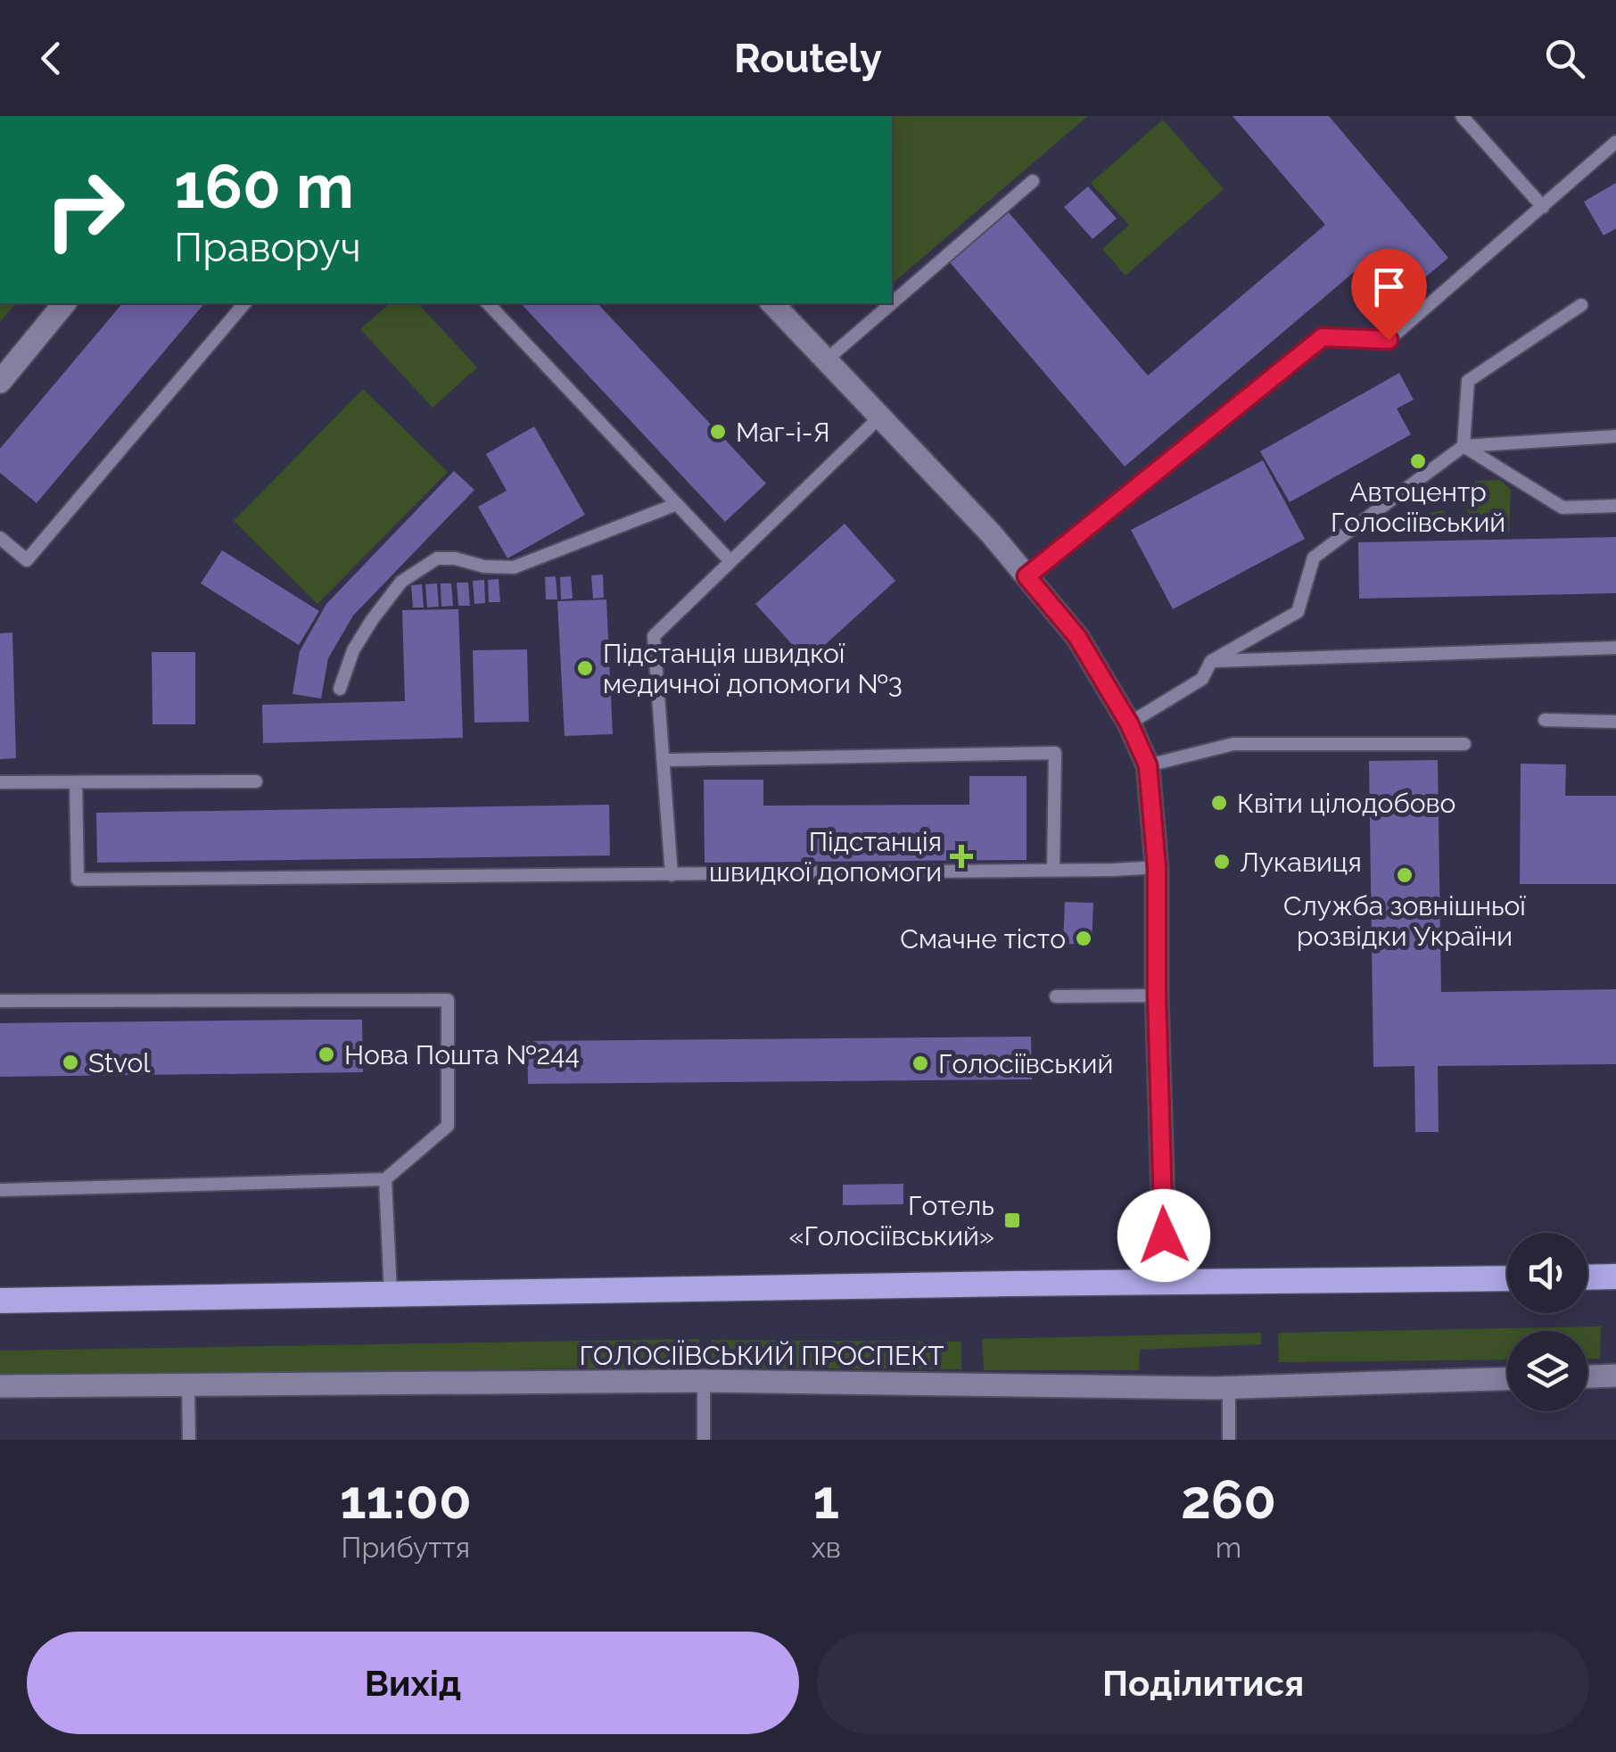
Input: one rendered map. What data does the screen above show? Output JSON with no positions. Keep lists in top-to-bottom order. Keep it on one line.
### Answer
{"streets":{"street":["ГОЛОСІЇВСЬКИЙ ПРОСПЕКТ"]},"places":{"other":["Маг-і-Я","Автоцентр Голосіївський","Підстанція швидкої медичної допомоги №3","Квіти цілодобово","Лукавиця","Служба зовнішньої розвідки України","Смачне тісто","Нова Пошта №244","Stvol","Голосіївський"],"health":["Підстанція швидкої допомоги"],"transit":["Готель «Голосіївський»"]},"page":{"header":"Routely","turn":["160 m","Праворуч"],"eta":["11:00","Прибуття","1","хв","260","m"],"buttons":["Вихід","Поділитися"]}}
